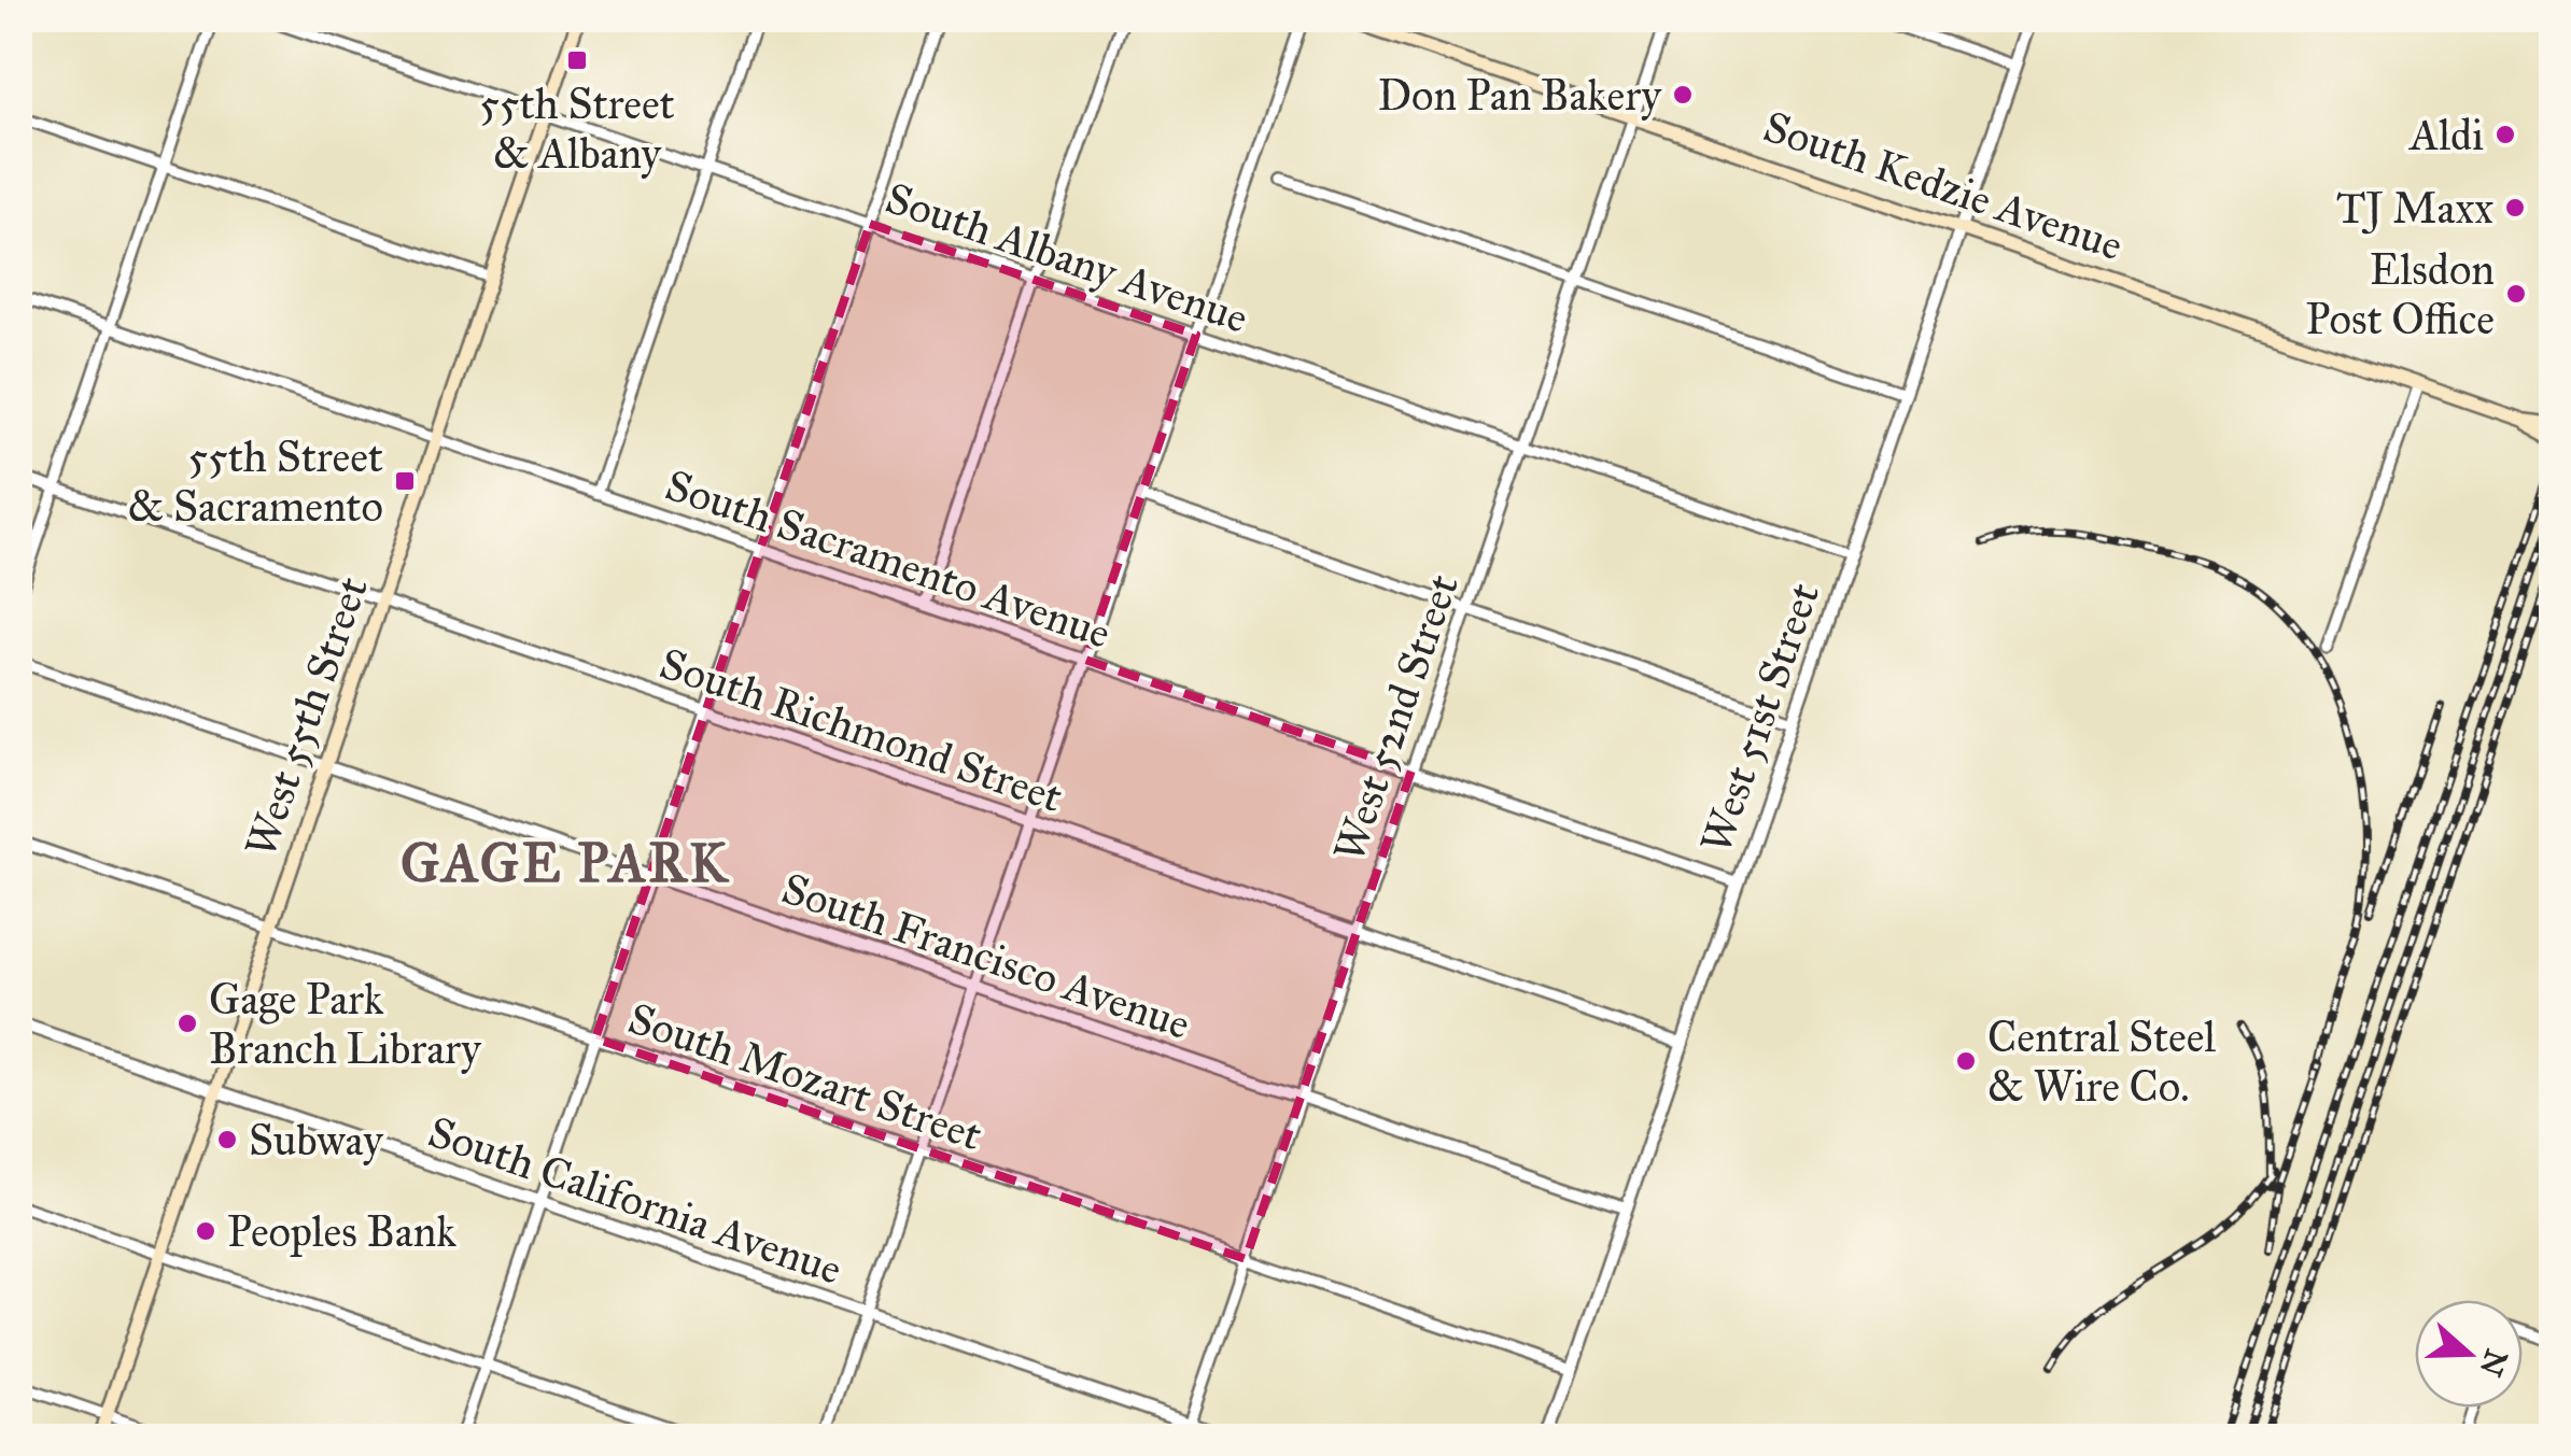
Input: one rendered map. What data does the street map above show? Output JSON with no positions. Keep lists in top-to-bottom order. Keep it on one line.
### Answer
{"streets":{"main road":["South Kedzie Avenue","West 55th Street"],"street":["South Albany Avenue","South Sacramento Avenue","West 52nd Street","West 51st Street","South Richmond Street","South Francisco Avenue","South Mozart Street","South California Avenue"]},"crossings":[["South Kedzie Avenue","West 52nd Street"],["South Kedzie Avenue","West 51st Street"],["South Albany Avenue","West 55th Street"],["South Albany Avenue","West 52nd Street"],["South Albany Avenue","West 51st Street"],["South Sacramento Avenue","West 55th Street"],["South Sacramento Avenue","West 52nd Street"],["South Sacramento Avenue","West 51st Street"],["West 55th Street","South Richmond Street"],["West 55th Street","South Francisco Avenue"],["West 55th Street","South Mozart Street"],["West 55th Street","South California Avenue"],["West 52nd Street","South Richmond Street"],["West 52nd Street","South Francisco Avenue"],["West 52nd Street","South Mozart Street"],["West 52nd Street","South California Avenue"],["West 51st Street","South Richmond Street"],["West 51st Street","South Francisco Avenue"],["West 51st Street","South Mozart Street"]],"districts":["GAGE PARK"],"places":{"transit":["55th Street & Albany","55th Street & Sacramento"],"other":["Don Pan Bakery","Aldi","TJ Maxx","Elsdon Post Office","Gage Park Branch Library","Central Steel & Wire Co.","Subway","Peoples Bank"]},"north":"right"}
